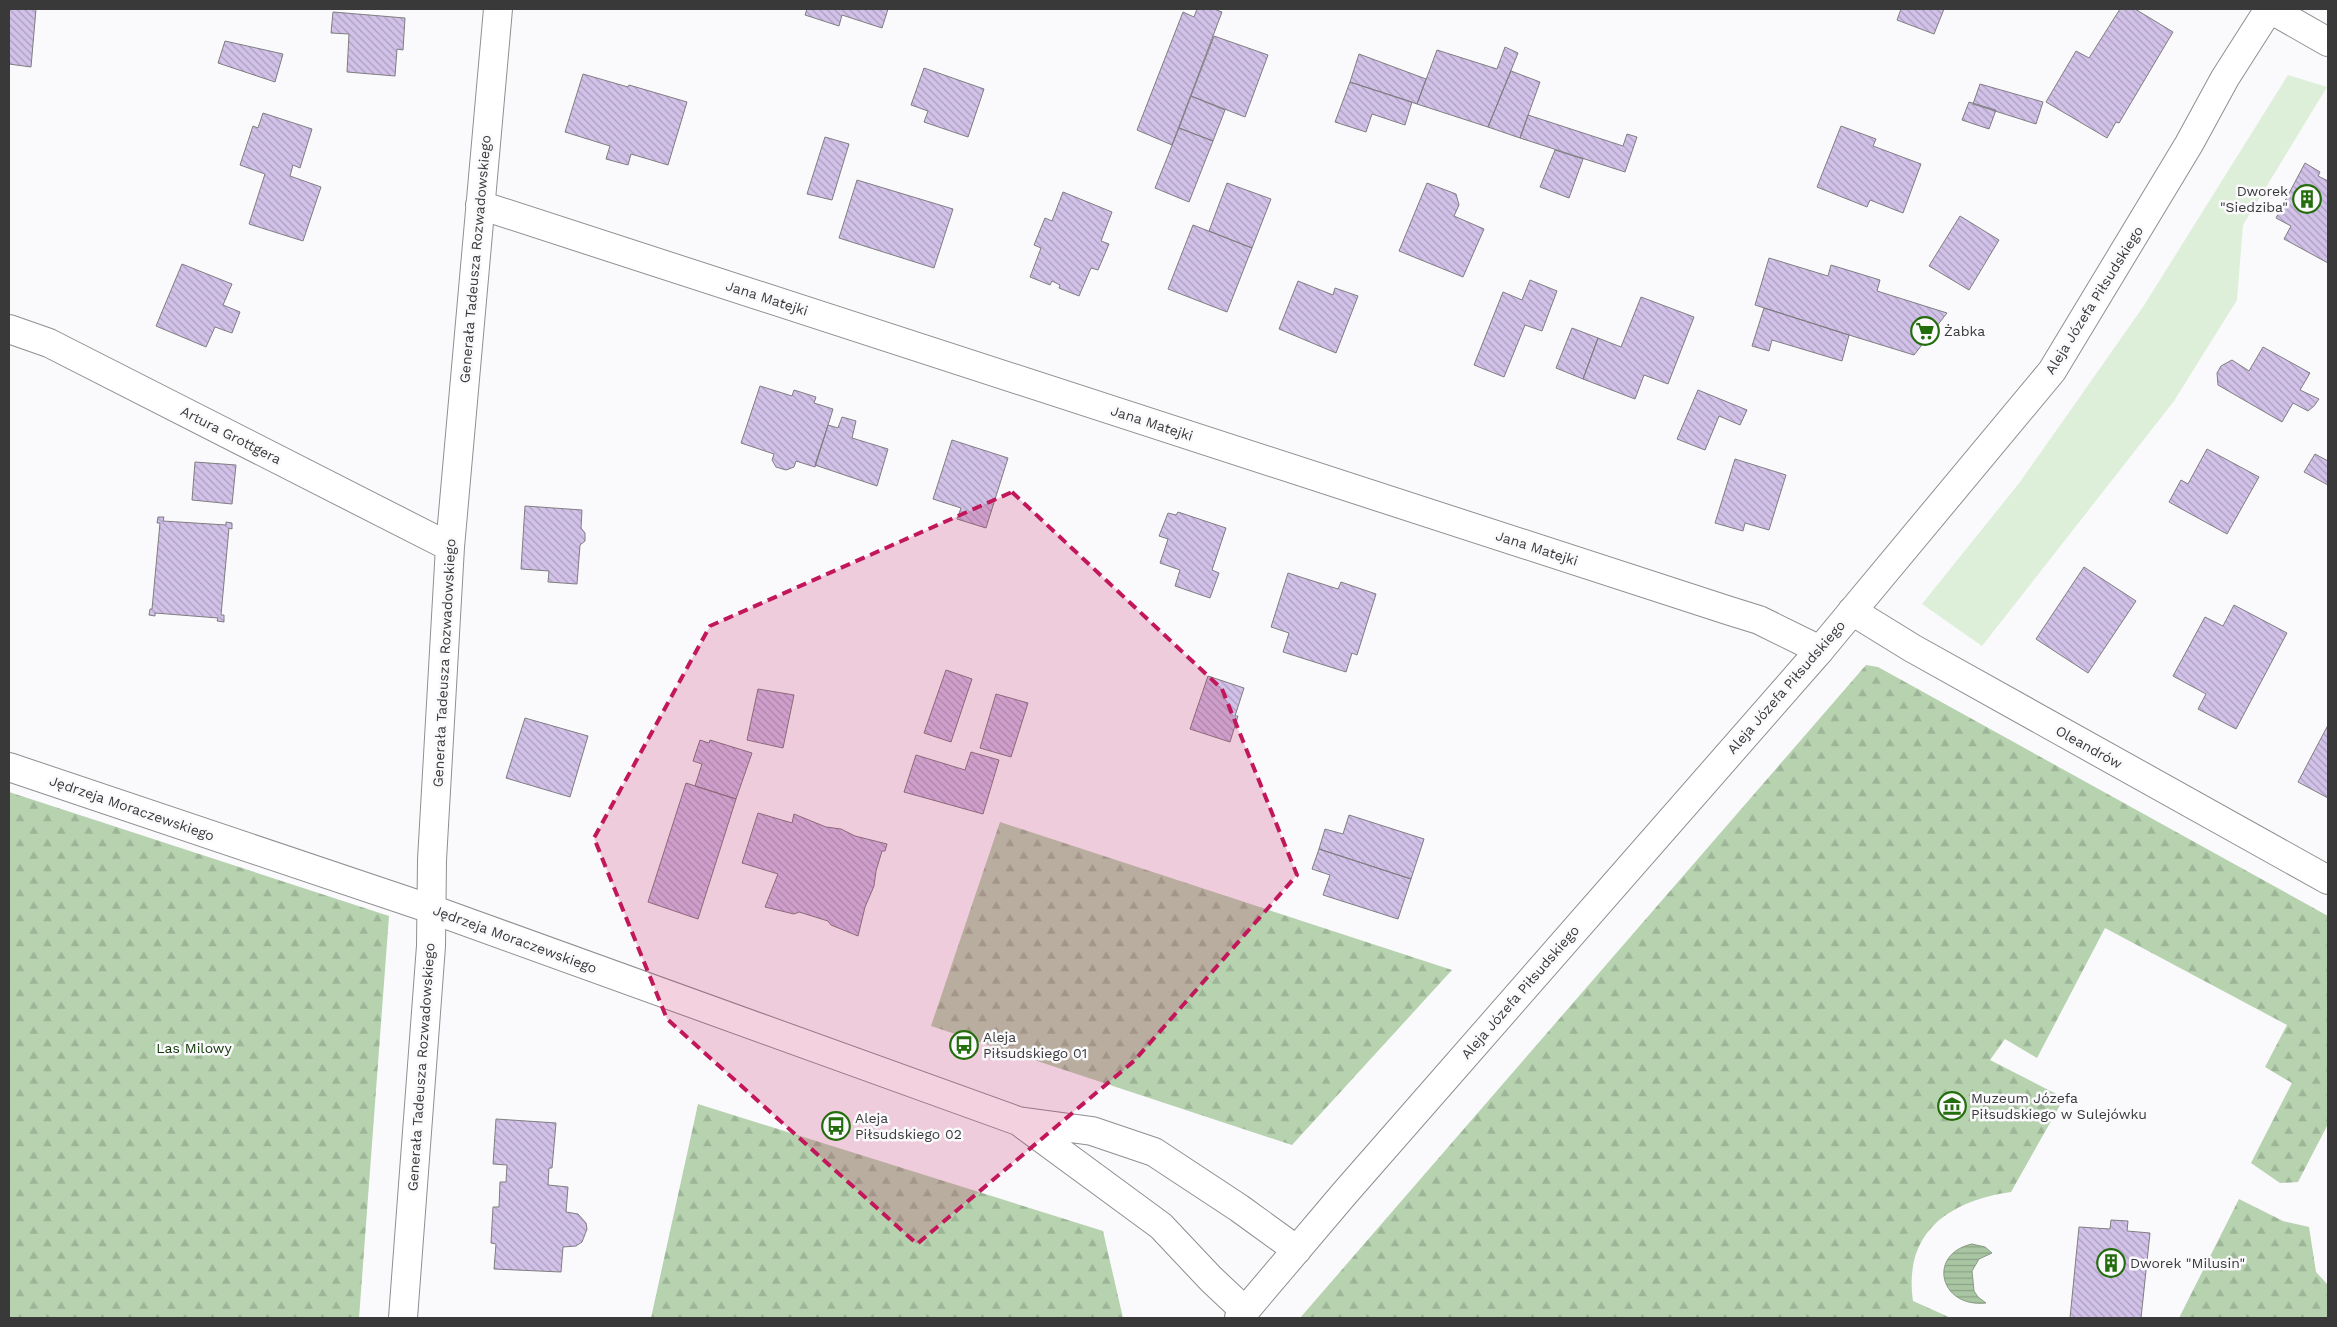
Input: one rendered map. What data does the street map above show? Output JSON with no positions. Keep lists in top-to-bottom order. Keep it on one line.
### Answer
{"streets":{"street":["Generała Tadeusza Rozwadowskiego","Jana Matejki","Aleja Józefa Piłsudskiego","Artura Grottgera","Oleandrów","Jędrzeja Moraczewskiego"]},"crossings":[["Generała Tadeusza Rozwadowskiego","Jana Matejki"],["Generała Tadeusza Rozwadowskiego","Artura Grottgera"],["Generała Tadeusza Rozwadowskiego","Jędrzeja Moraczewskiego"],["Jana Matejki","Aleja Józefa Piłsudskiego"],["Aleja Józefa Piłsudskiego","Oleandrów"],["Aleja Józefa Piłsudskiego","Jędrzeja Moraczewskiego"]],"parks":["Las Milowy"],"places":{"building":["Dworek \"Siedziba\"","Dworek \"Milusin\""],"supermarket":["Żabka"],"bus stop":["Aleja Piłsudskiego 01","Aleja Piłsudskiego 02"],"museum":["Muzeum Józefa Piłsudskiego w Sulejówku"]}}
